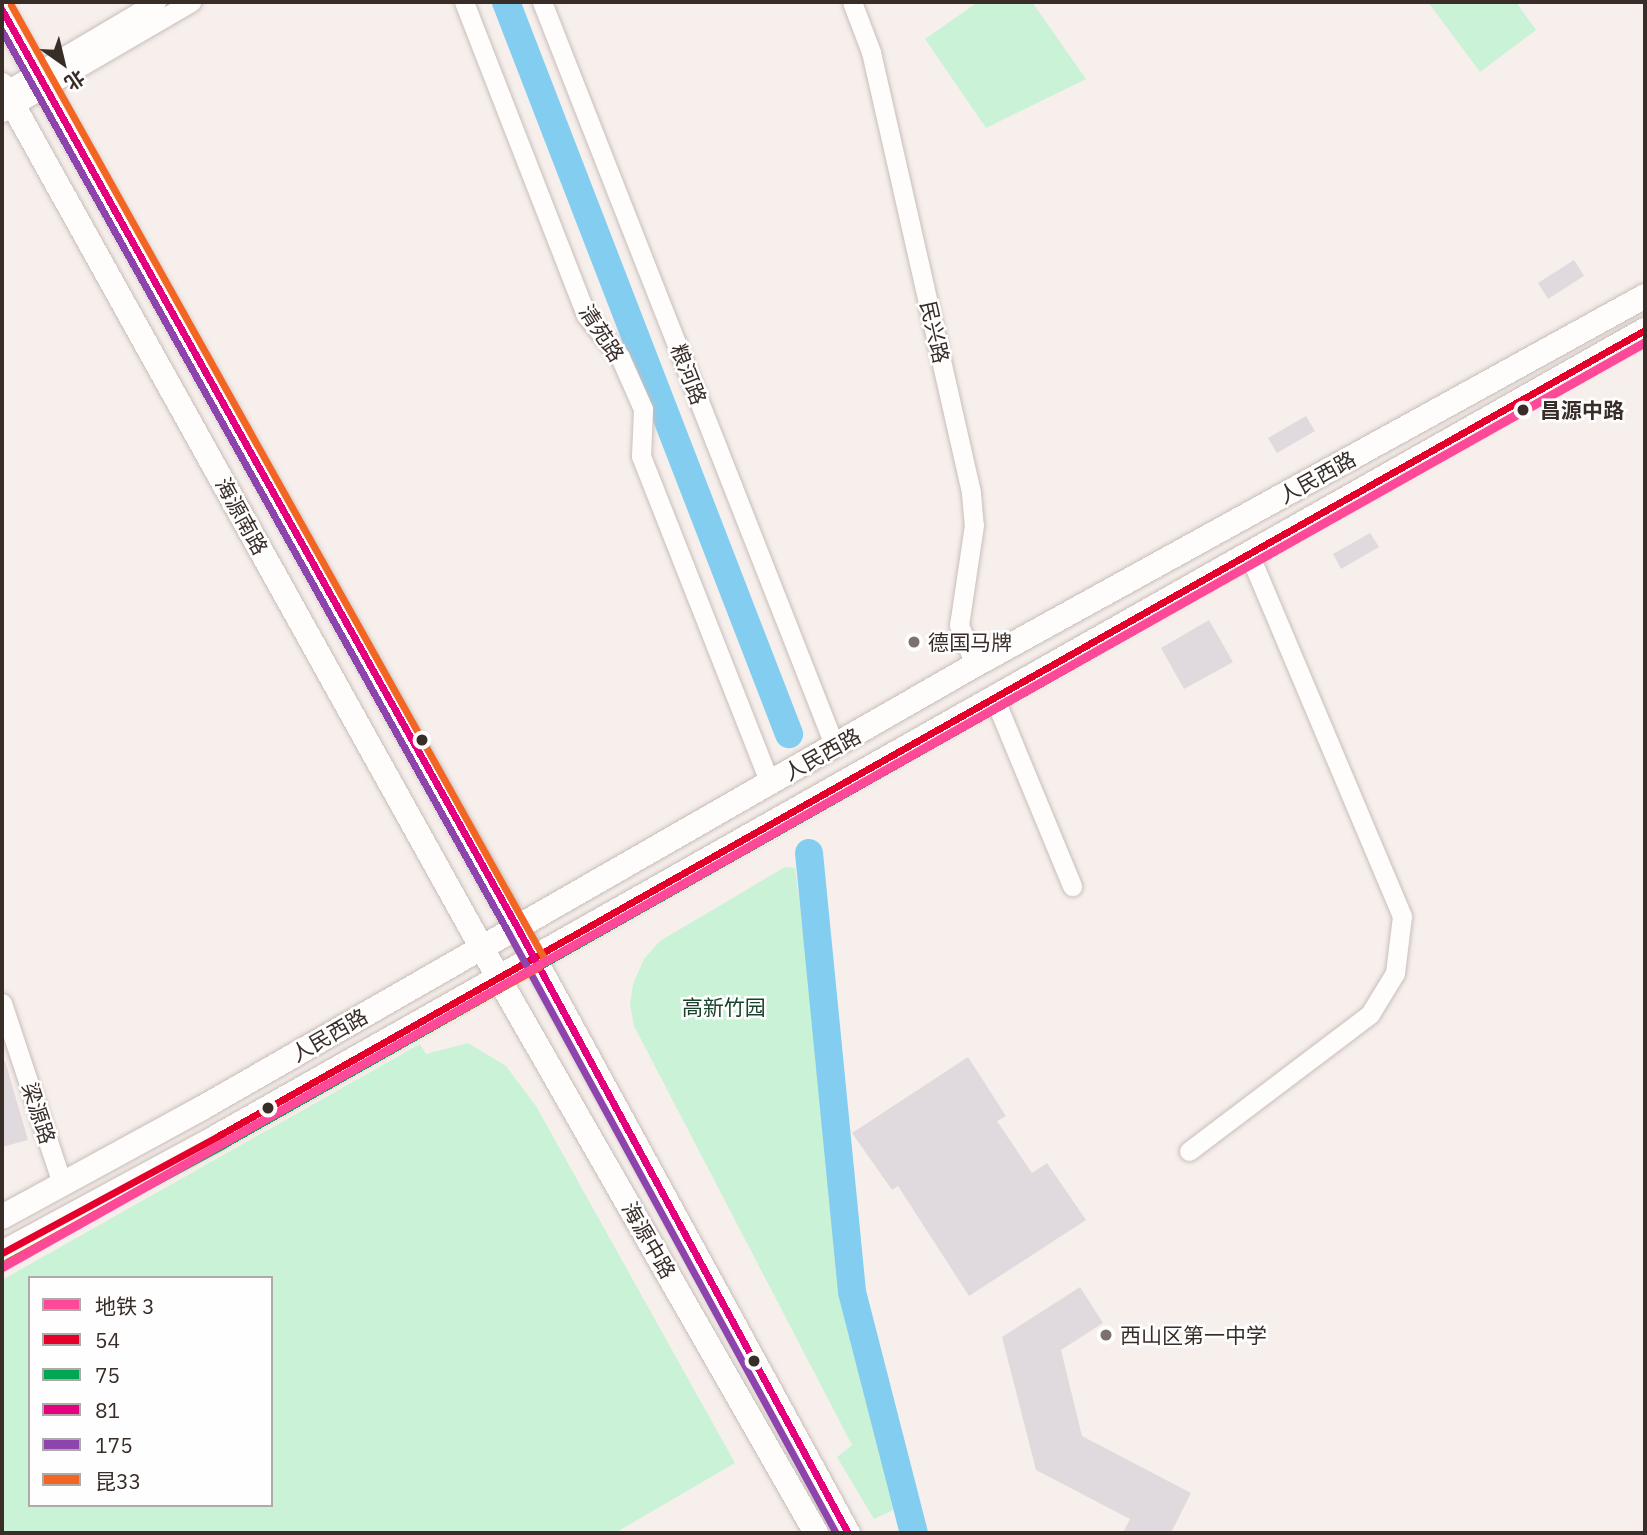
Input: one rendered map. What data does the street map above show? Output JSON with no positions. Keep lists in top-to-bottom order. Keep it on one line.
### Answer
{"streets":{"main road":["人民西路","海源南路","海源中路"],"street":["民兴路","清苑路","粮河路","梁源路"]},"crossings":[["民兴路","人民西路"],["清苑路","人民西路"],["粮河路","人民西路"],["人民西路","海源南路"],["人民西路","梁源路"],["人民西路","海源中路"],["海源南路","海源中路"]],"parks":["高新竹园"],"places":["昌源中路","德国马牌","西山区第一中学"],"lines":["transit line 昆33","transit line 81","transit line 175","transit line 54","metro line 3","transit line 75"],"legend":["地铁 3","54","75","81","175","昆33"],"north":"bottom right"}
